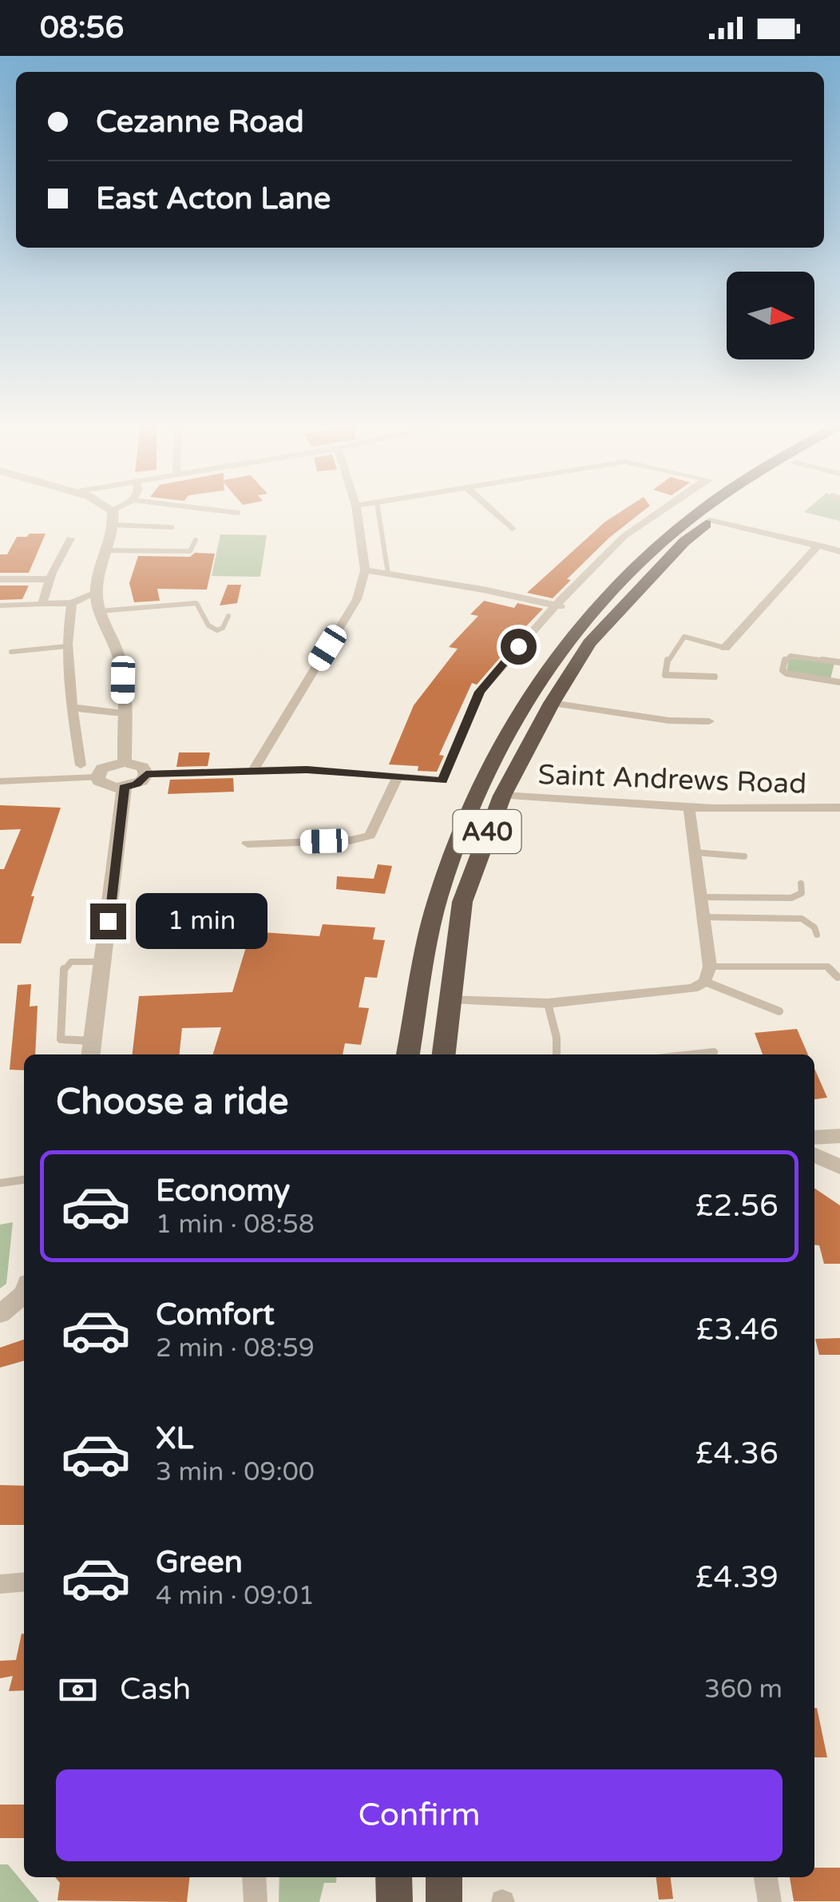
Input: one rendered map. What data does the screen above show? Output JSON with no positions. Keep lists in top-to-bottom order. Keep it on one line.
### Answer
{"streets":{"highway":["A40"],"street":["Saint Andrews Road"]},"crossings":[["Saint Andrews Road","A40"]],"north":"right","page":{"status":"08:56","banner":["Cezanne Road","East Acton Lane"],"bubble":"1 min","heading":"Choose a ride","list":[{"name":"Economy","note":"1 min · 08:58","value":"£2.56"},{"name":"Comfort","note":"2 min · 08:59","value":"£3.46"},{"name":"XL","note":"3 min · 09:00","value":"£4.36"},{"name":"Green","note":"4 min · 09:01","value":"£4.39"}],"pay":["Cash","360 m"],"buttons":"Confirm"}}
